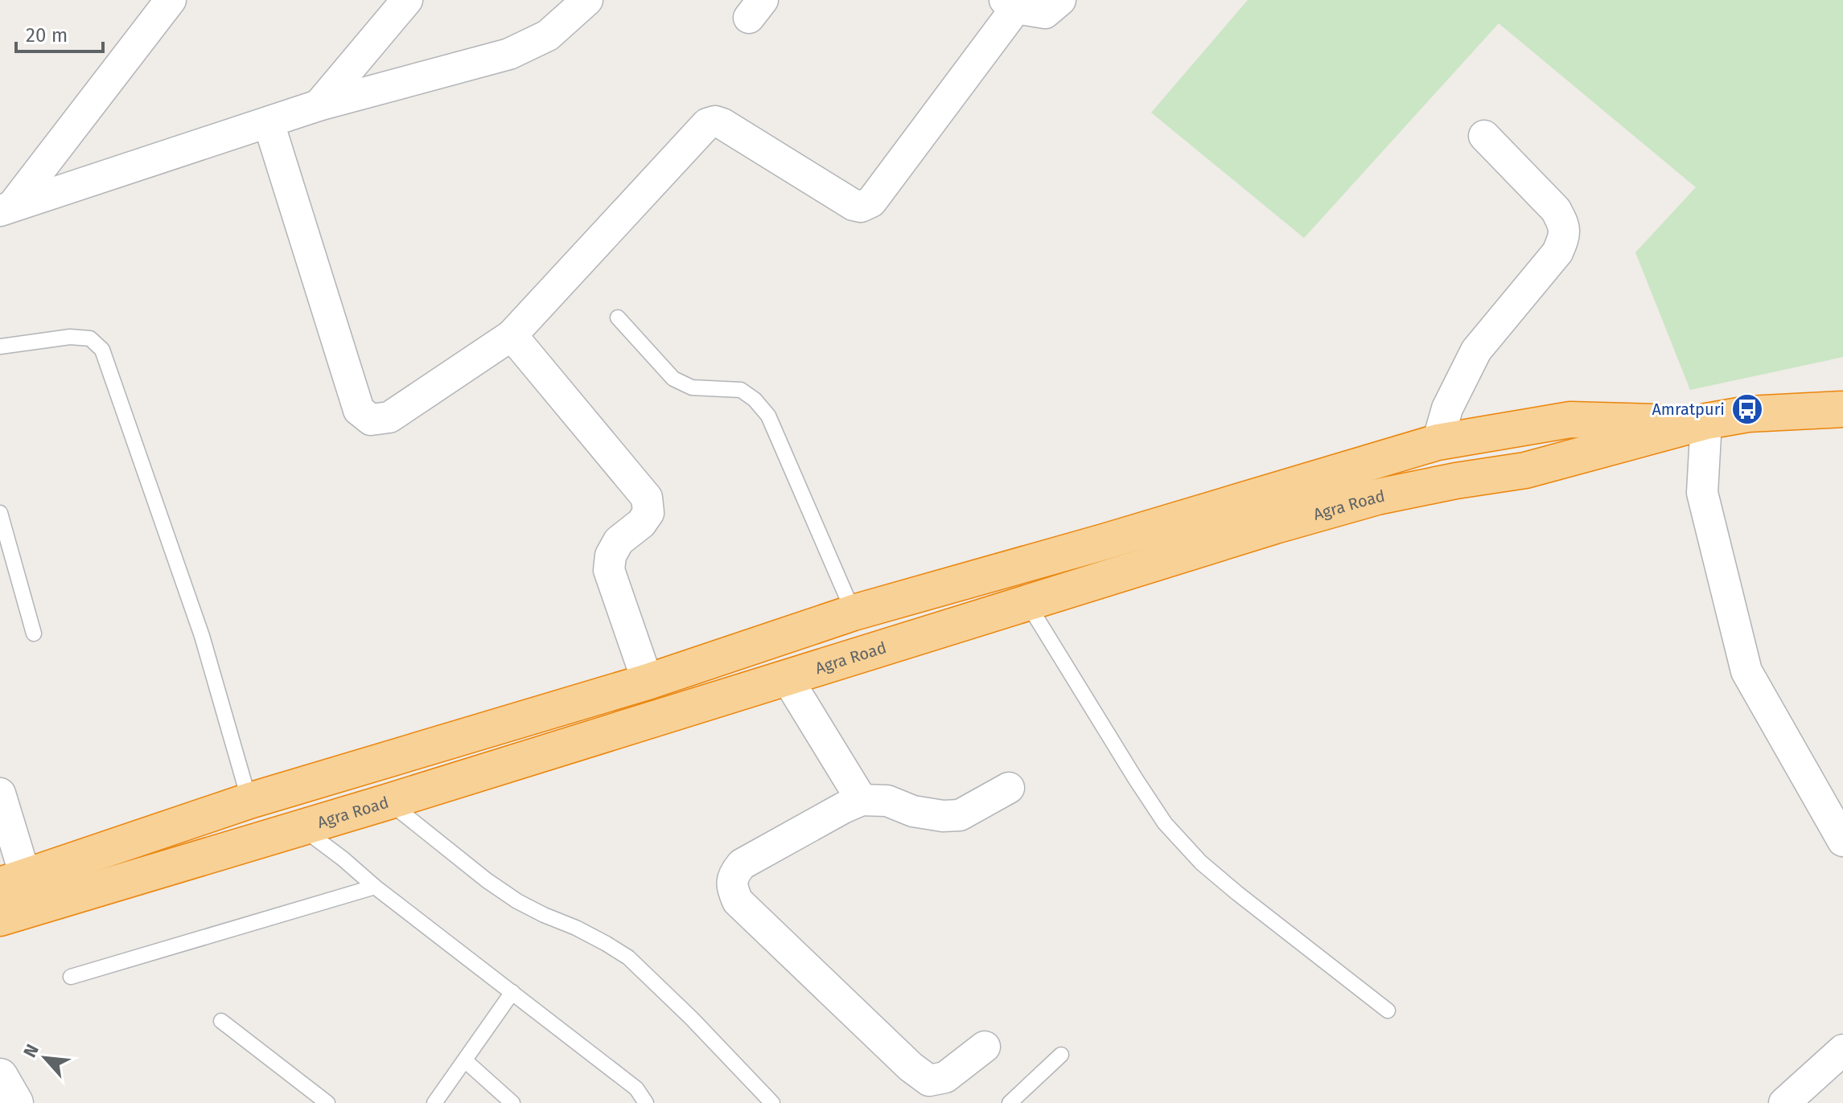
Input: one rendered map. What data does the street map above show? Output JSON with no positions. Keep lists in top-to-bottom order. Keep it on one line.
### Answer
{"streets":{"highway":["Agra Road"]},"places":{"bus stop":["Amratpuri"]},"scale_bar":"20 m","north":"top left"}
